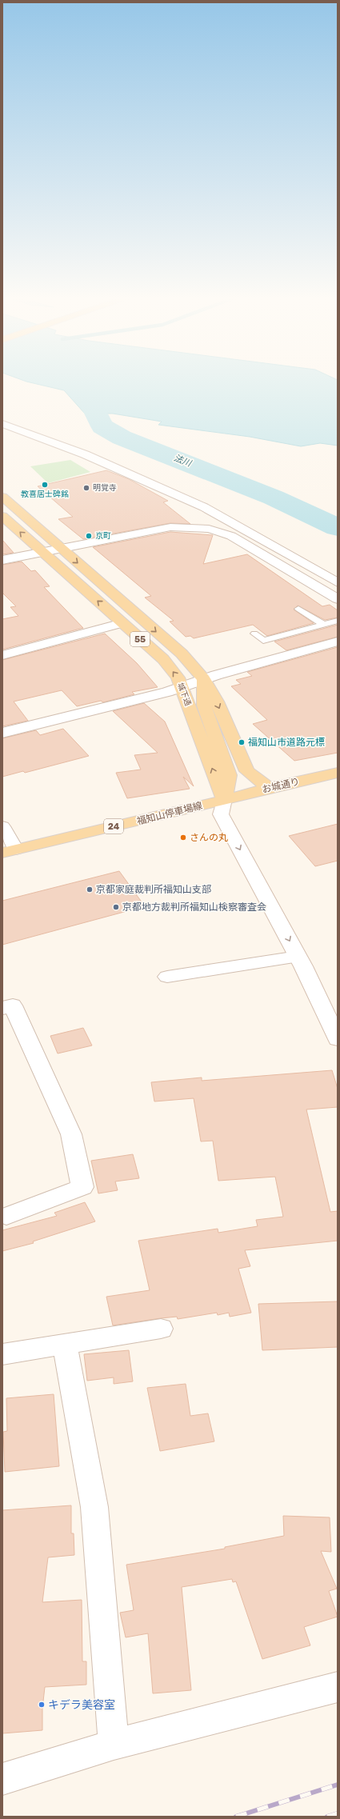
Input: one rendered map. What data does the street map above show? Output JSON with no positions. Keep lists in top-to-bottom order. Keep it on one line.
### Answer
{"streets":{"main road":["55","城下通","お城通り","福知山停車場線","24"]},"crossings":[["55","城下通"],["55","お城通り"],["城下通","お城通り"],["城下通","福知山停車場線"],["お城通り","福知山停車場線"]],"water":["法川"],"places":["教喜居士碑銘","明覚寺","京町","福知山市道路元標","さんの丸","京都家庭裁判所福知山支部","京都地方裁判所福知山検察審査会","キデラ美容室"]}
